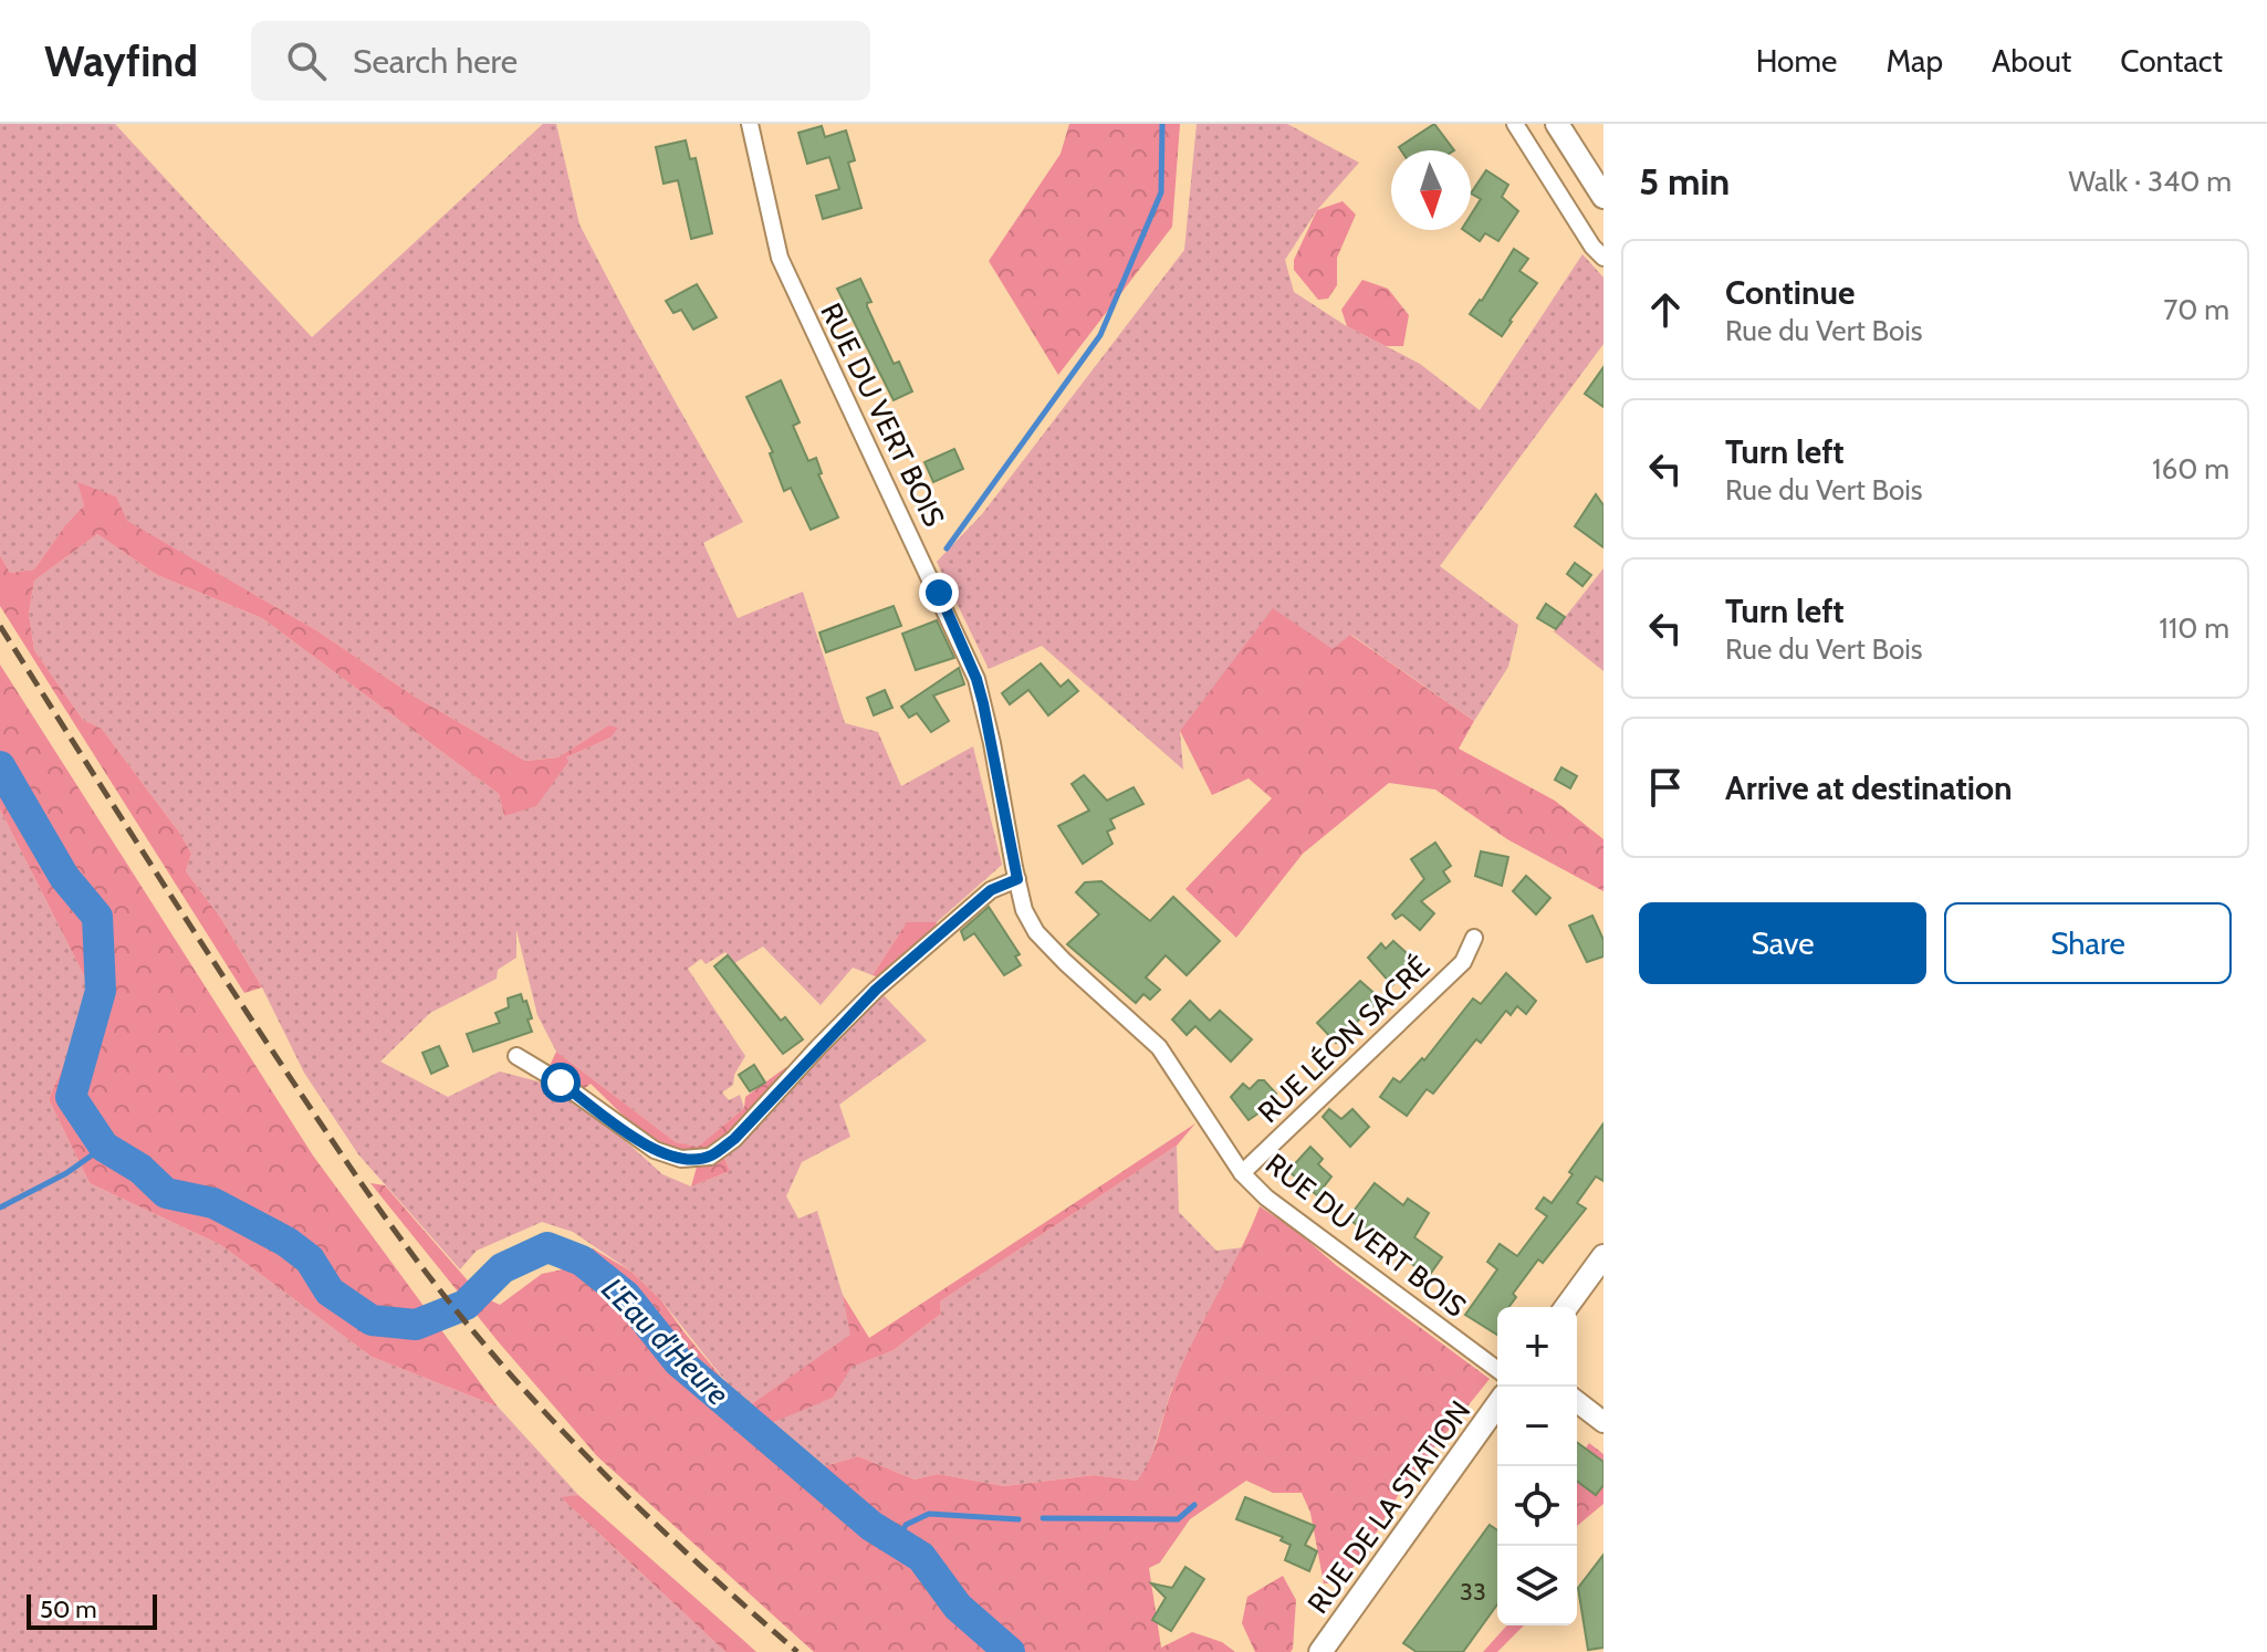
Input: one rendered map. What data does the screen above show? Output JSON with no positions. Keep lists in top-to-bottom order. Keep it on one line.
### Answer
{"streets":{"main road":["RUE DE LA STATION"],"street":["RUE DU VERT BOIS","RUE LÉON SACRÉ"]},"crossings":[["RUE DU VERT BOIS","RUE LÉON SACRÉ"]],"water":["L'Eau d'Heure"],"house_numbers":["33"],"scale_bar":"50 m","north":"bottom","page":{"header":"Wayfind","search":"Search here","nav":["Home","Map","About","Contact"],"heading":["5 min","Walk · 340 m"],"list":[["Continue","Rue du Vert Bois","70 m"],["Turn left","Rue du Vert Bois","160 m"],["Turn left","Rue du Vert Bois","110 m"],"Arrive at destination"],"buttons":["Save","Share"],"map_buttons":["+","−"],"scale":"50 m"}}
